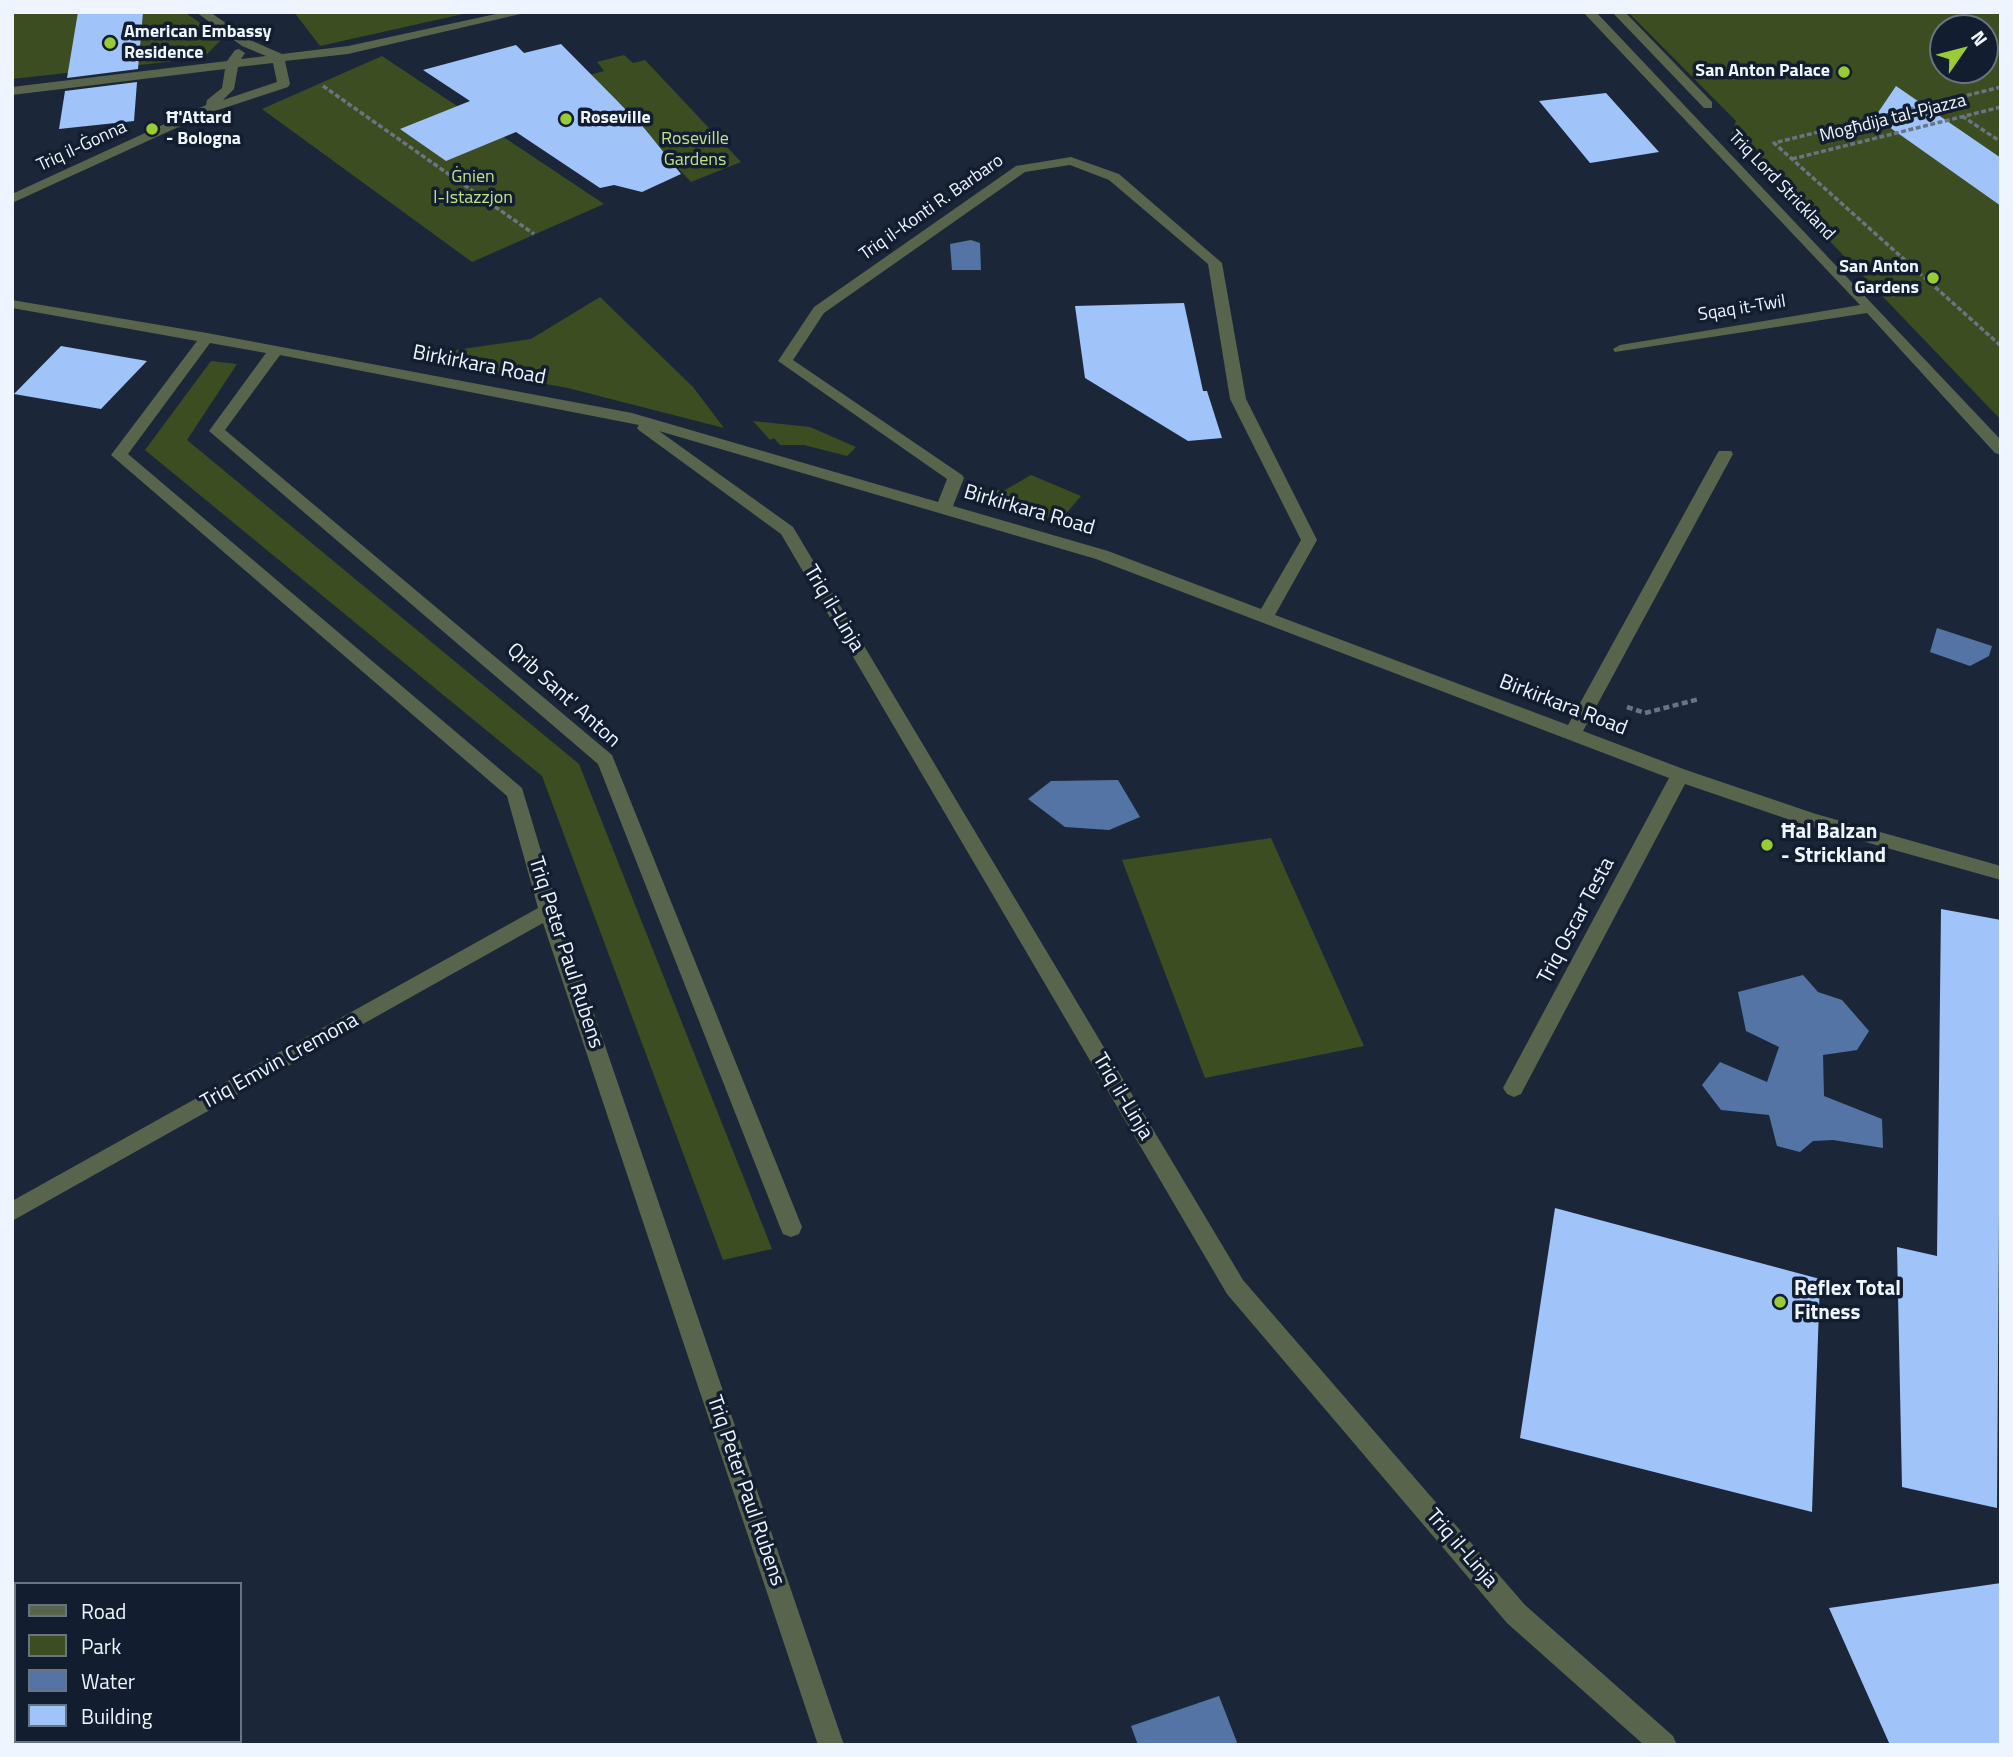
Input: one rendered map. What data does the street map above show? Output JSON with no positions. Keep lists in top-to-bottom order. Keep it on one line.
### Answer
{"streets":{"street":["Triq il-Ġonna","Triq Lord Strickland","Triq il-Konti R. Barbaro","Sqaq it-Twil","Birkirkara Road","Triq il-Linja","Qrib Sant' Anton","Triq Oscar Testa","Triq Peter Paul Rubens","Triq Emvin Cremona"],"path":["Mogħdija tal-Pjazza"]},"crossings":[["Triq Lord Strickland","Sqaq it-Twil"],["Triq il-Konti R. Barbaro","Birkirkara Road"],["Birkirkara Road","Triq il-Linja"],["Birkirkara Road","Qrib Sant' Anton"],["Birkirkara Road","Triq Oscar Testa"],["Birkirkara Road","Triq Peter Paul Rubens"],["Triq Peter Paul Rubens","Triq Emvin Cremona"]],"parks":["Roseville Gardens","Ġnien l-Istazzjon"],"places":["American Embassy Residence","San Anton Palace","Roseville","Ħ'Attard - Bologna","San Anton Gardens","Ħal Balzan - Strickland","Reflex Total Fitness"],"legend":["Road","Park","Water","Building"],"north":"top right"}
